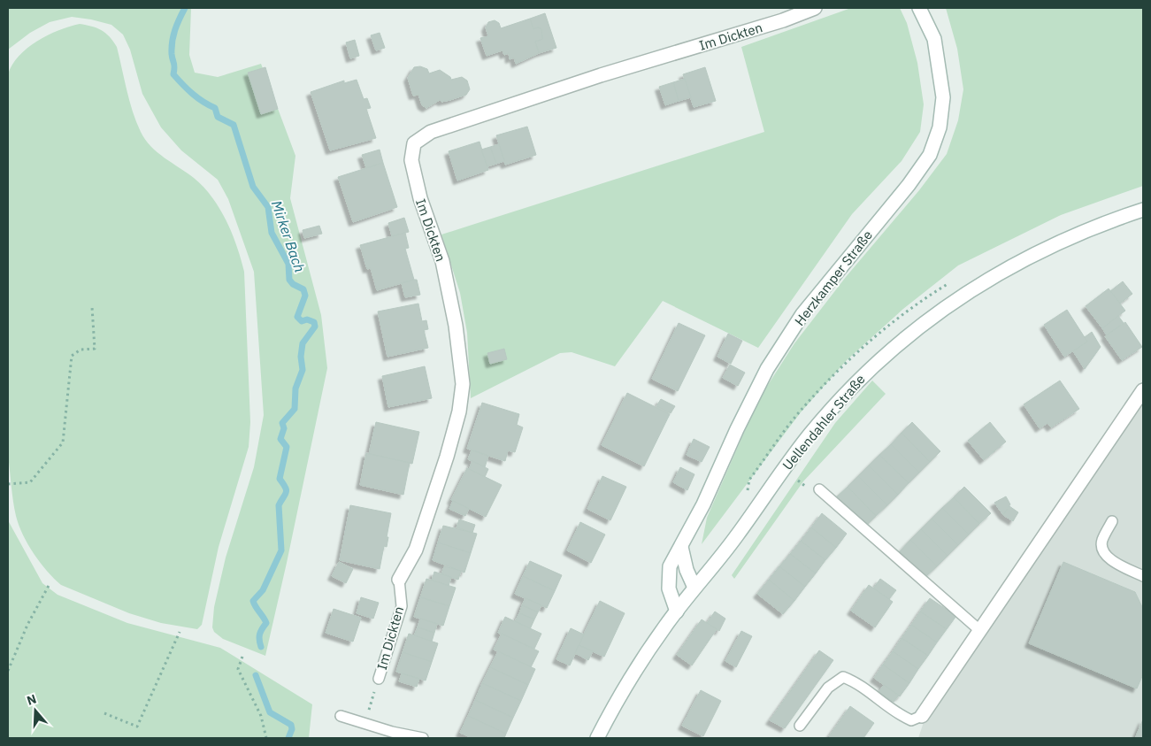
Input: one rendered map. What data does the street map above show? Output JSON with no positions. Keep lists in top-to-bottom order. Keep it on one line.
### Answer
{"streets":{"main road":["Im Dickten","Herzkamper Straße","Uellendahler Straße"]},"crossings":[["Herzkamper Straße","Uellendahler Straße"]],"water":["Mirker Bach"],"north":"top"}
